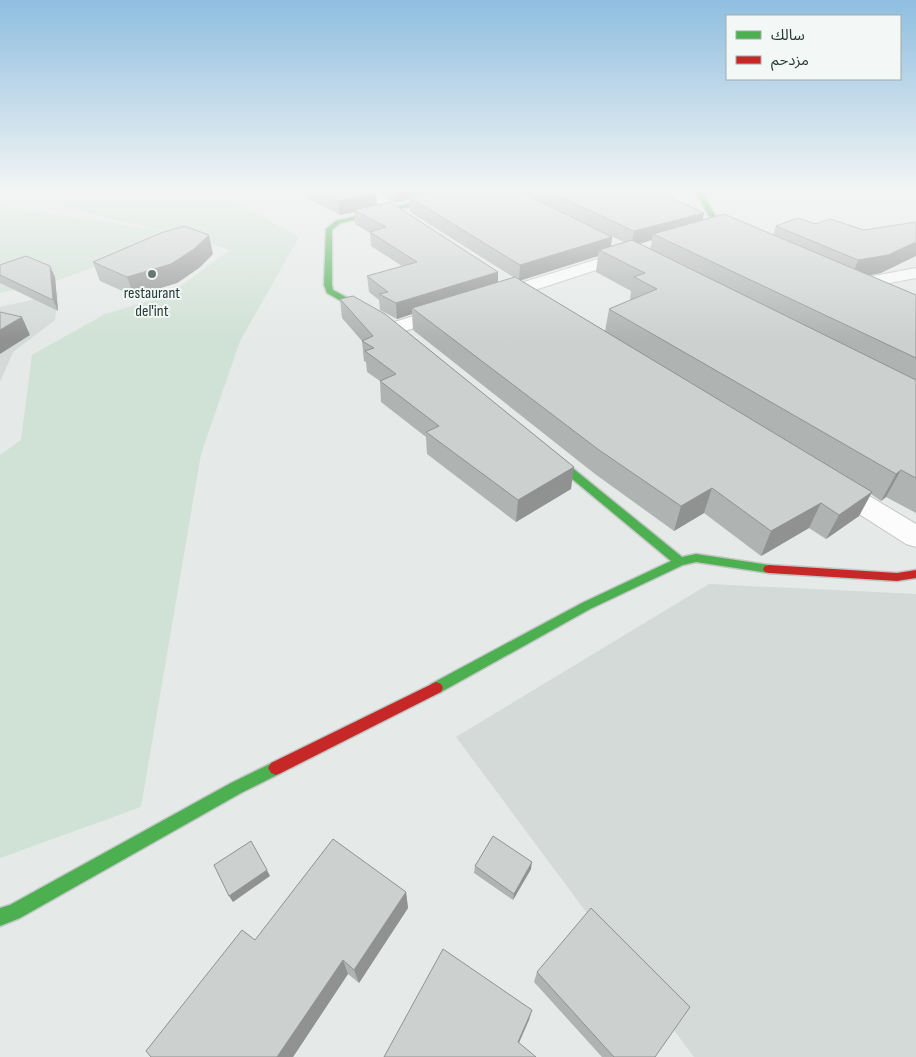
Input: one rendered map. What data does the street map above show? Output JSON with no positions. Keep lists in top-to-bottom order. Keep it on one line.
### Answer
{"places":["restaurant del'int"],"legend":["سالك","مزدحم"]}
